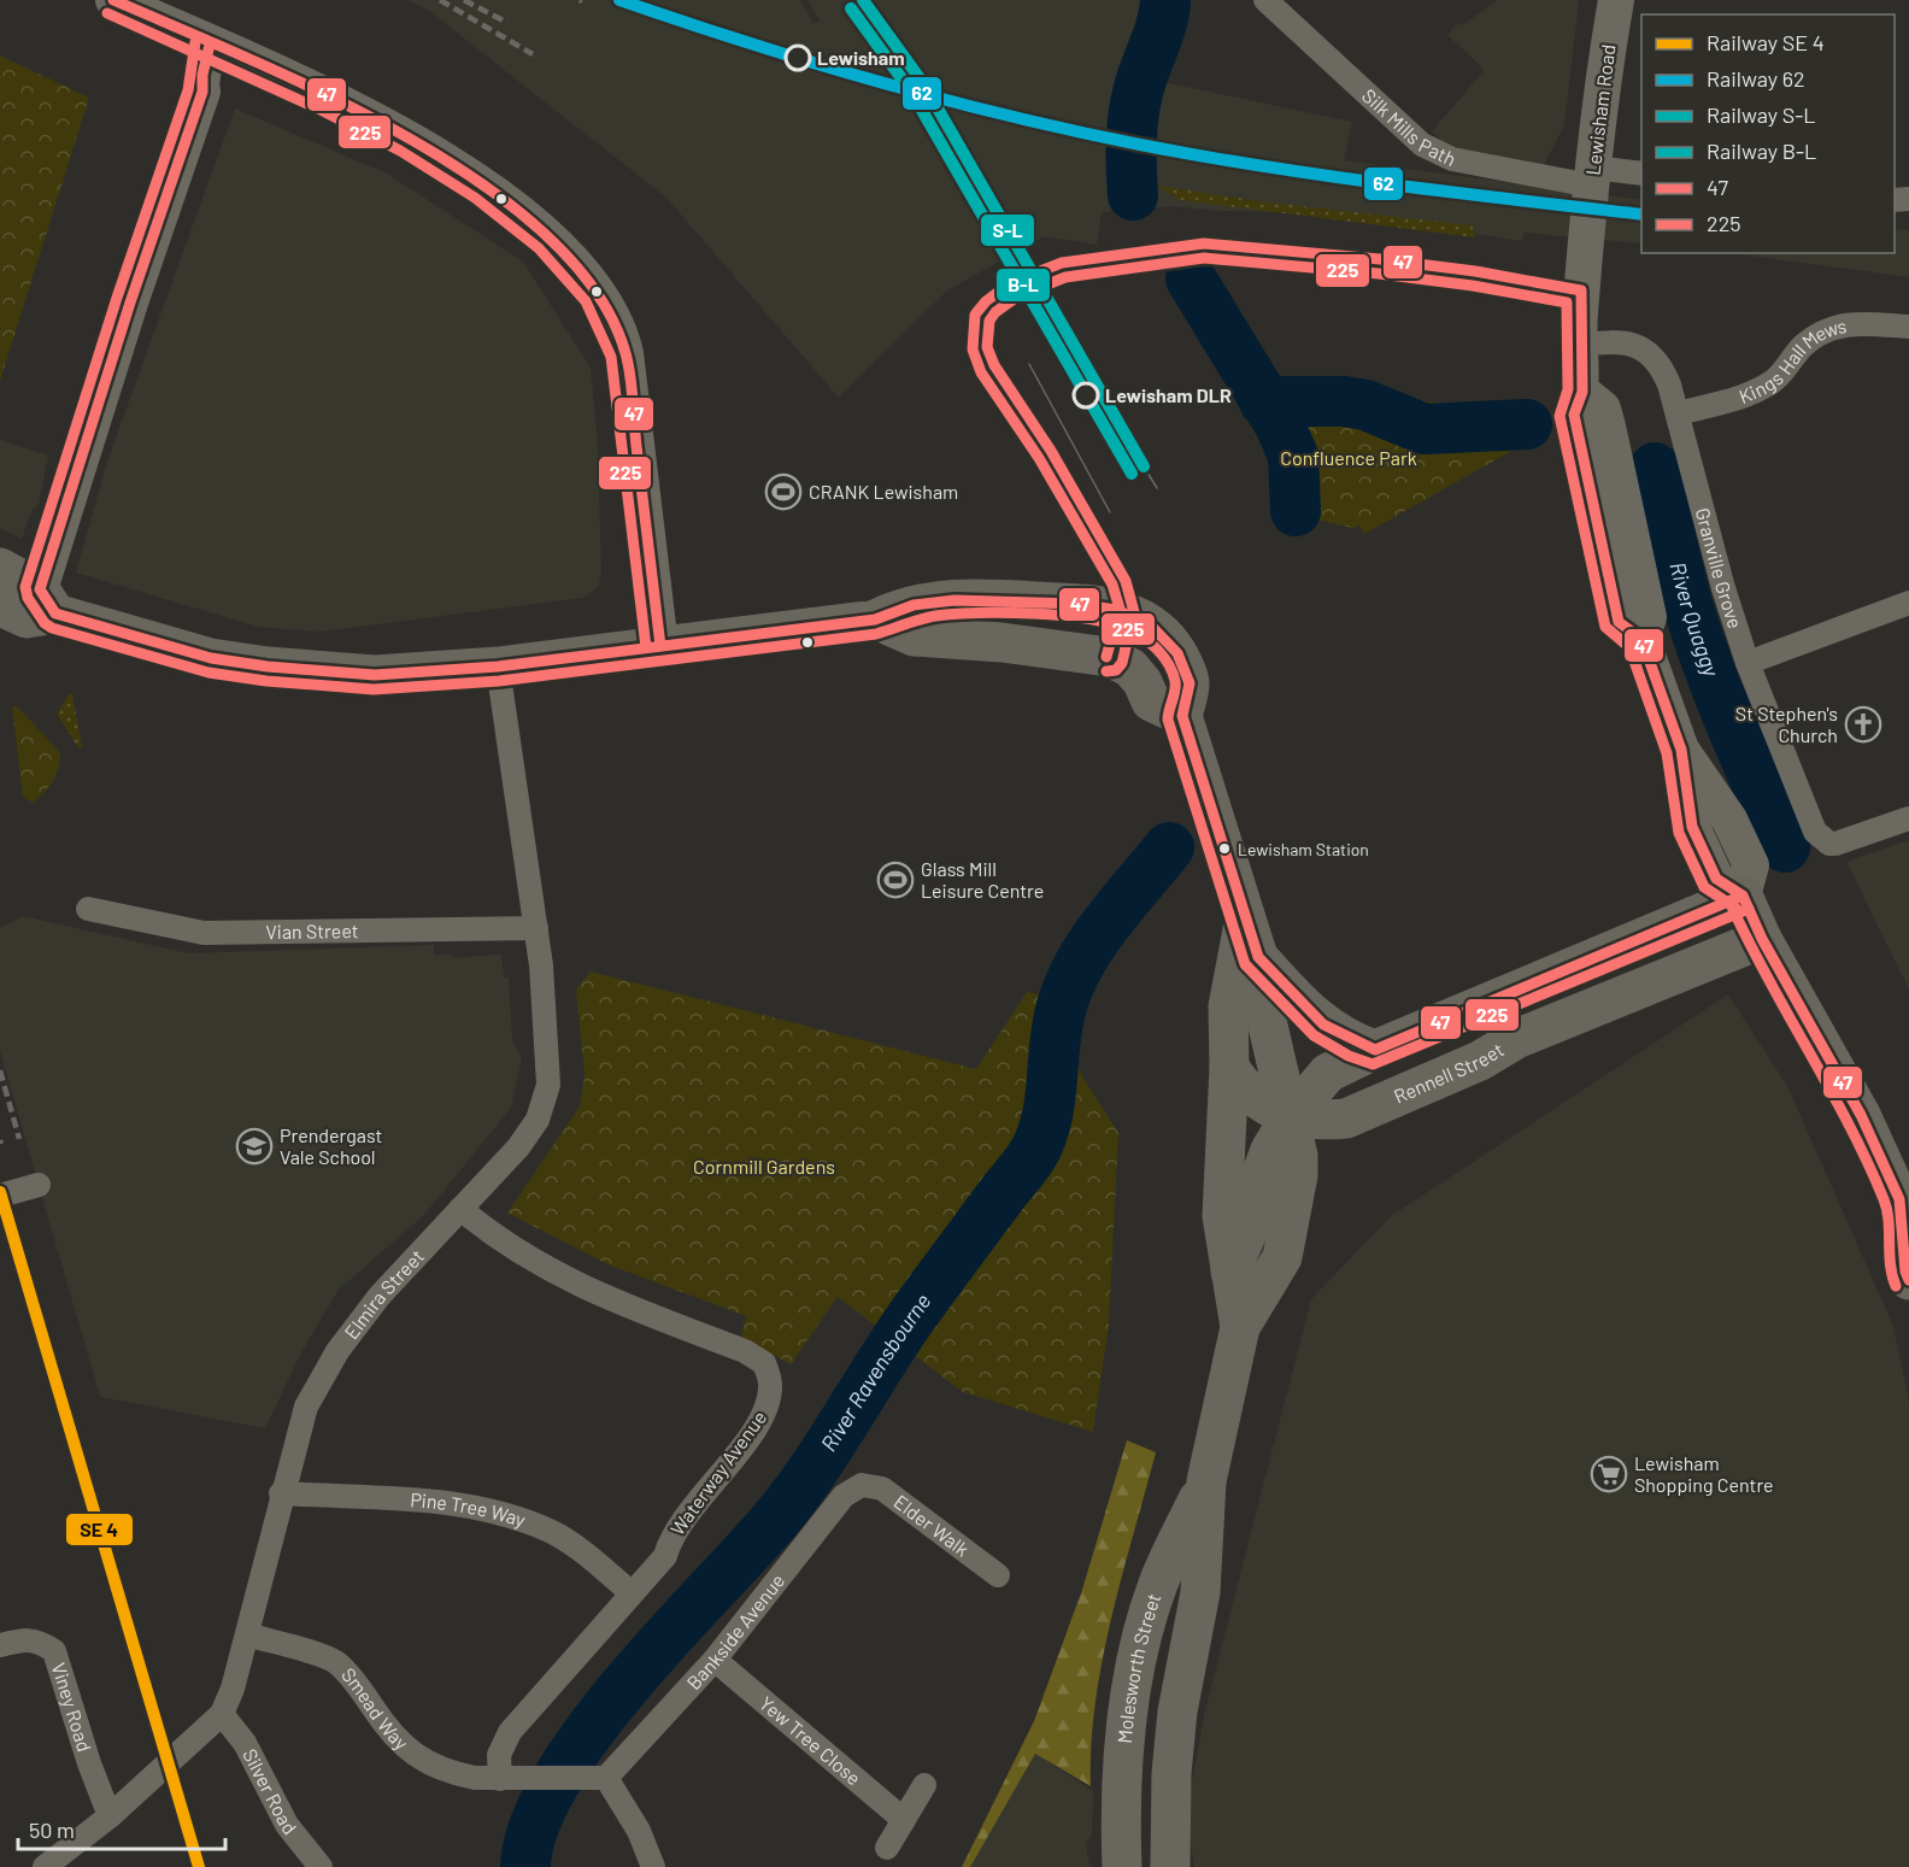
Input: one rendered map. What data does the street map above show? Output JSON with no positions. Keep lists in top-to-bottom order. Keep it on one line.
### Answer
{"streets":{"highway":["Rennell Street","Molesworth Street"],"main road":["Lewisham Road"],"street":["Silk Mills Path","Kings Hall Mews","Granville Grove","Vian Street","Elmira Street","Waterway Avenue","Pine Tree Way","Elder Walk","Bankside Avenue","Viney Road","Smead Way","Yew Tree Close","Silver Road"]},"crossings":[["Lewisham Road","Silk Mills Path"],["Lewisham Road","Granville Grove"],["Kings Hall Mews","Granville Grove"],["Vian Street","Elmira Street"],["Rennell Street","Molesworth Street"],["Elmira Street","Waterway Avenue"],["Elmira Street","Pine Tree Way"],["Elmira Street","Viney Road"],["Elmira Street","Smead Way"],["Elmira Street","Silver Road"],["Waterway Avenue","Pine Tree Way"],["Waterway Avenue","Smead Way"],["Elder Walk","Bankside Avenue"],["Bankside Avenue","Yew Tree Close"]],"water":["River Quaggy","River Ravensbourne"],"parks":["Confluence Park","Cornmill Gardens"],"places":{"other":["Lewisham","Lewisham DLR","Lewisham Station"],"sports":["CRANK Lewisham","Glass Mill Leisure Centre"],"church":["St Stephen's Church"],"school or university":["Prendergast Vale School"],"supermarket":["Lewisham Shopping Centre"]},"lines":["rail line 62","rail line S-L","transit line 47","rail line B-L","transit line 225"],"legend":["Railway SE 4","Railway 62","Railway S-L","Railway B-L","47","225"],"scale_bar":"50 m"}
